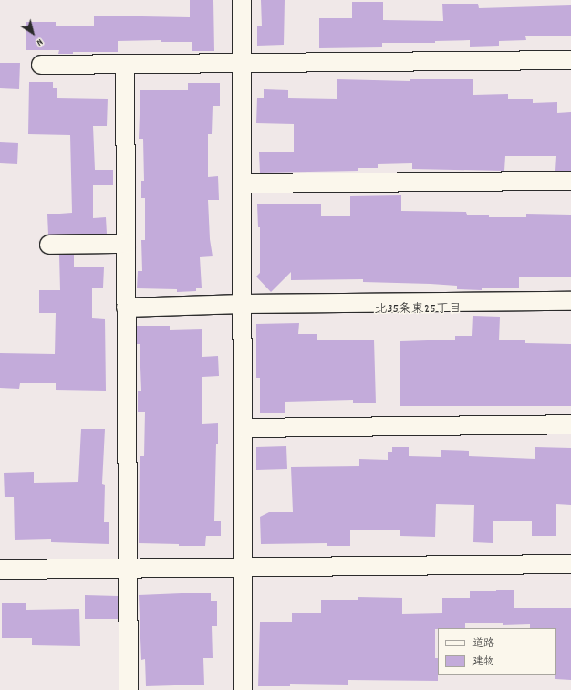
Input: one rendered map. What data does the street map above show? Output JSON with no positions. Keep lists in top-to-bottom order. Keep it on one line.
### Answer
{"districts":["北35条東25丁目"],"legend":["道路","建物"],"north":"bottom right"}
